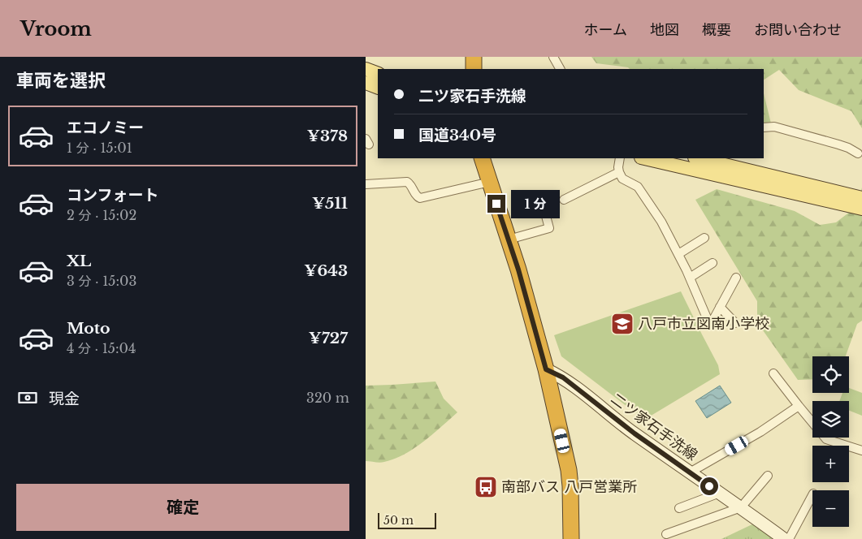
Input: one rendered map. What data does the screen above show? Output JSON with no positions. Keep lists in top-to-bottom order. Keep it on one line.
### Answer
{"streets":{"street":["二ツ家石手洗線"]},"places":{"school or university":["八戸市立図南小学校"],"bus stop":["南部バス 八戸営業所"]},"scale_bar":"50 m","page":{"header":"Vroom","nav":["ホーム","地図","概要","お問い合わせ"],"heading":"車両を選択","banner":["二ツ家石手洗線","国道340号"],"list":[{"name":"エコノミー","note":"1 分 · 15:01","value":"¥378"},{"name":"コンフォート","note":"2 分 · 15:02","value":"¥511"},{"name":"XL","note":"3 分 · 15:03","value":"¥643"},{"name":"Moto","note":"4 分 · 15:04","value":"¥727"}],"bubble":"1 分","map_buttons":["+","−"],"pay":["現金","320 m"],"buttons":"確定","scale":"50 m"}}
